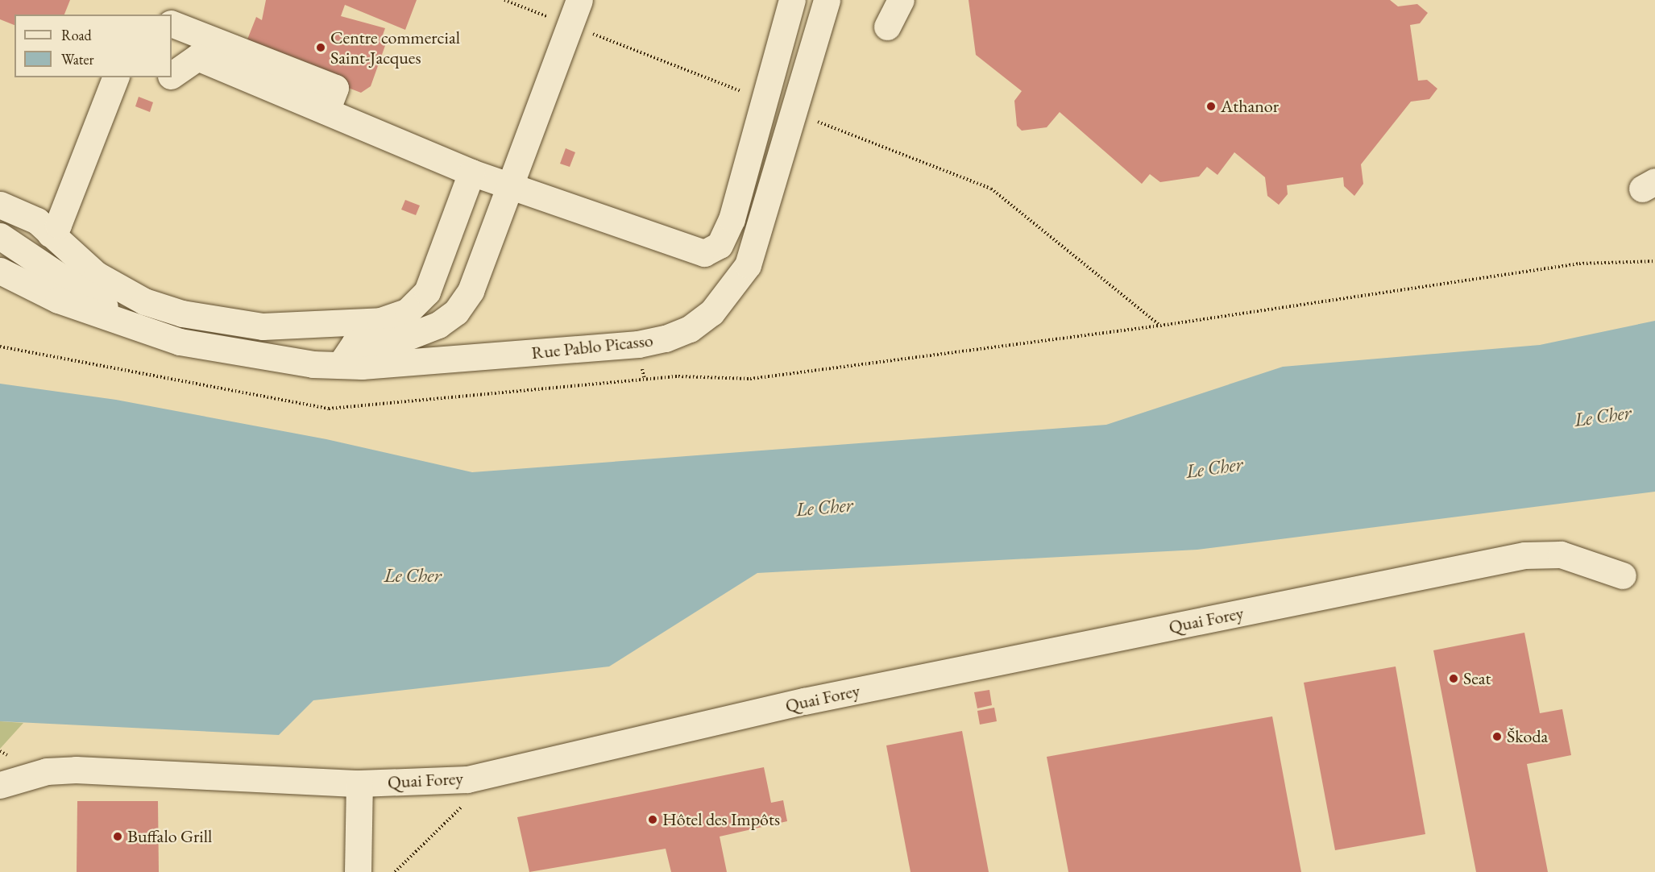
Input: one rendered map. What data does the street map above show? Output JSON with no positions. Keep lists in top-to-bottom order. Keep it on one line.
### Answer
{"streets":{"street":["Rue Pablo Picasso","Quai Forey"]},"water":["Le Cher"],"places":["Centre commercial Saint-Jacques","Athanor","Seat","Škoda","Hôtel des Impôts","Buffalo Grill"],"legend":["Road","Water"]}
